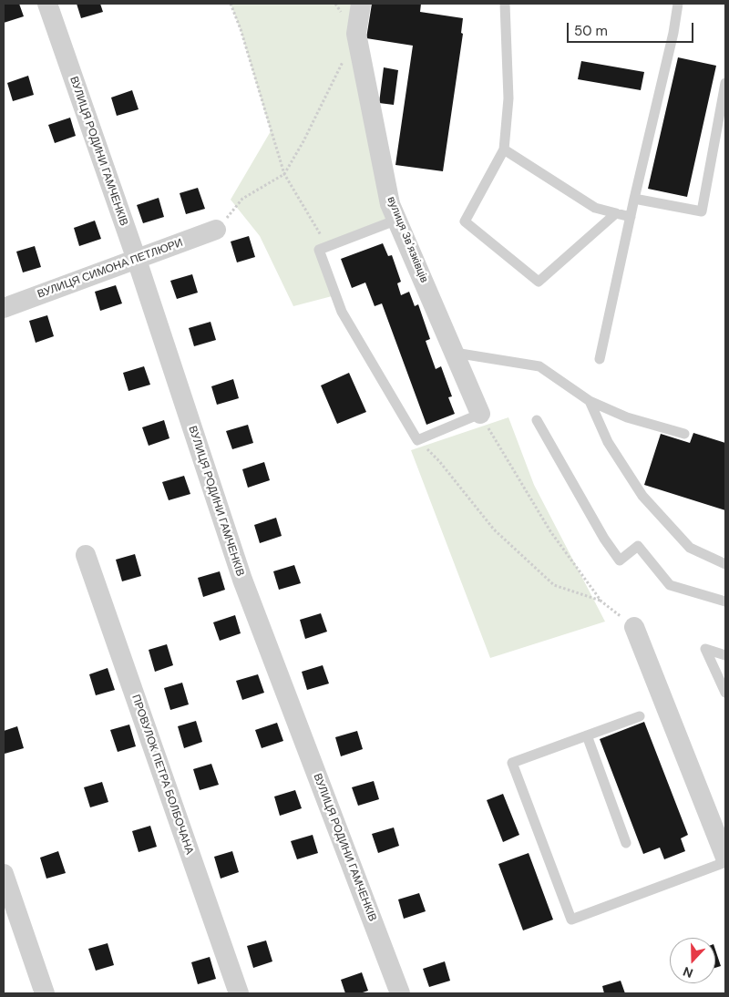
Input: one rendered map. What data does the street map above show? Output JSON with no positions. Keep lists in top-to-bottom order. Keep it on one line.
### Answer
{"streets":{"street":["ВУЛИЦЯ РОДИНИ ГАМЧЕНКІВ","вулиця Звʼязківців","ВУЛИЦЯ СИМОНА ПЕТЛЮРИ","ПРОВУЛОК ПЕТРА БОЛБОЧАНА"]},"crossings":[["ВУЛИЦЯ РОДИНИ ГАМЧЕНКІВ","ВУЛИЦЯ СИМОНА ПЕТЛЮРИ"]],"scale_bar":"50 m","north":"bottom"}
